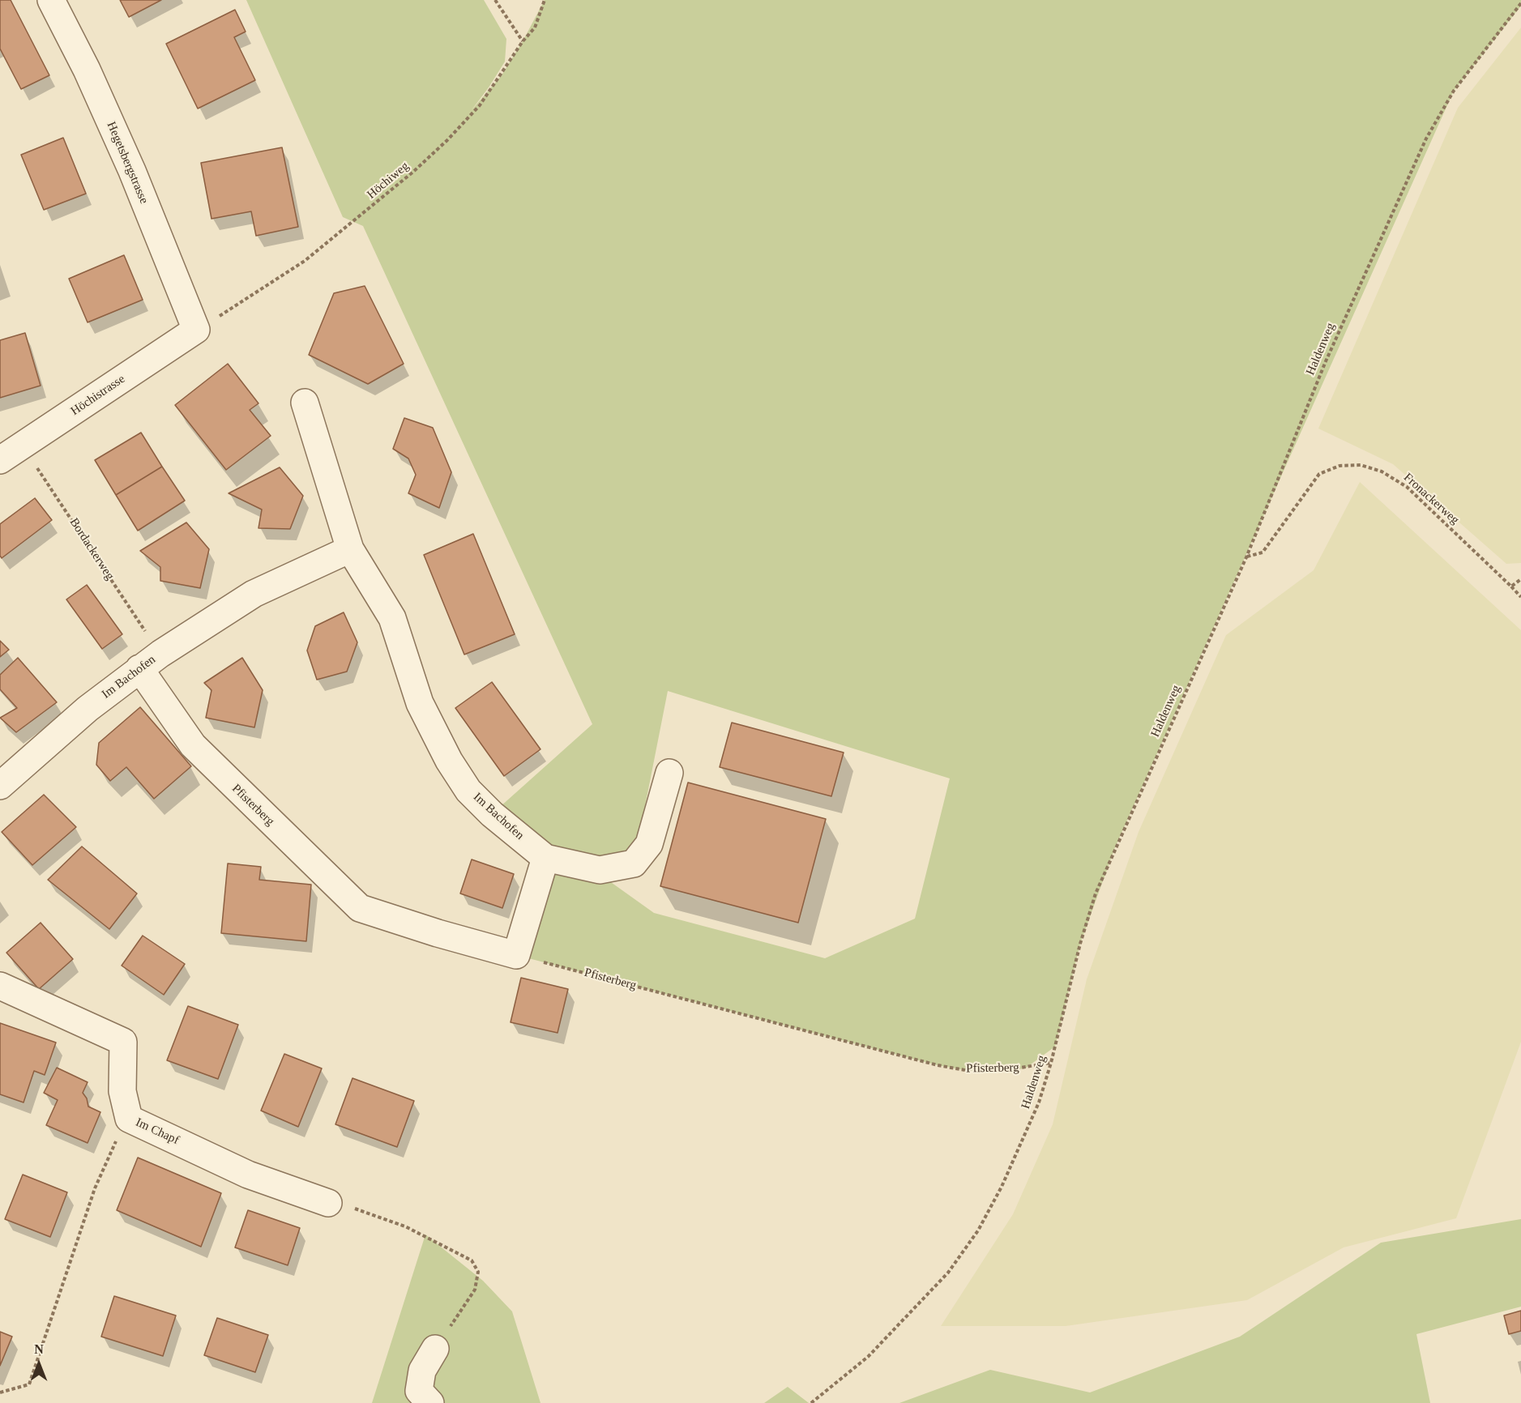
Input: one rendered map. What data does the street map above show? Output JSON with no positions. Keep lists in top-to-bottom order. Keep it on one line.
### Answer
{"streets":{"street":["Hegetsbergstrasse","Höchistrasse","Im Bachofen","Pfisterberg","Im Chapf"],"path":["Höchiweg","Haldenweg","Fronackerweg","Bordackerweg"]},"crossings":[["Hegetsbergstrasse","Höchiweg"],["Hegetsbergstrasse","Höchistrasse"],["Höchiweg","Höchistrasse"],["Haldenweg","Fronackerweg"],["Haldenweg","Pfisterberg"],["Höchistrasse","Bordackerweg"],["Bordackerweg","Im Bachofen"],["Bordackerweg","Pfisterberg"],["Im Bachofen","Pfisterberg"]],"north":"top"}
